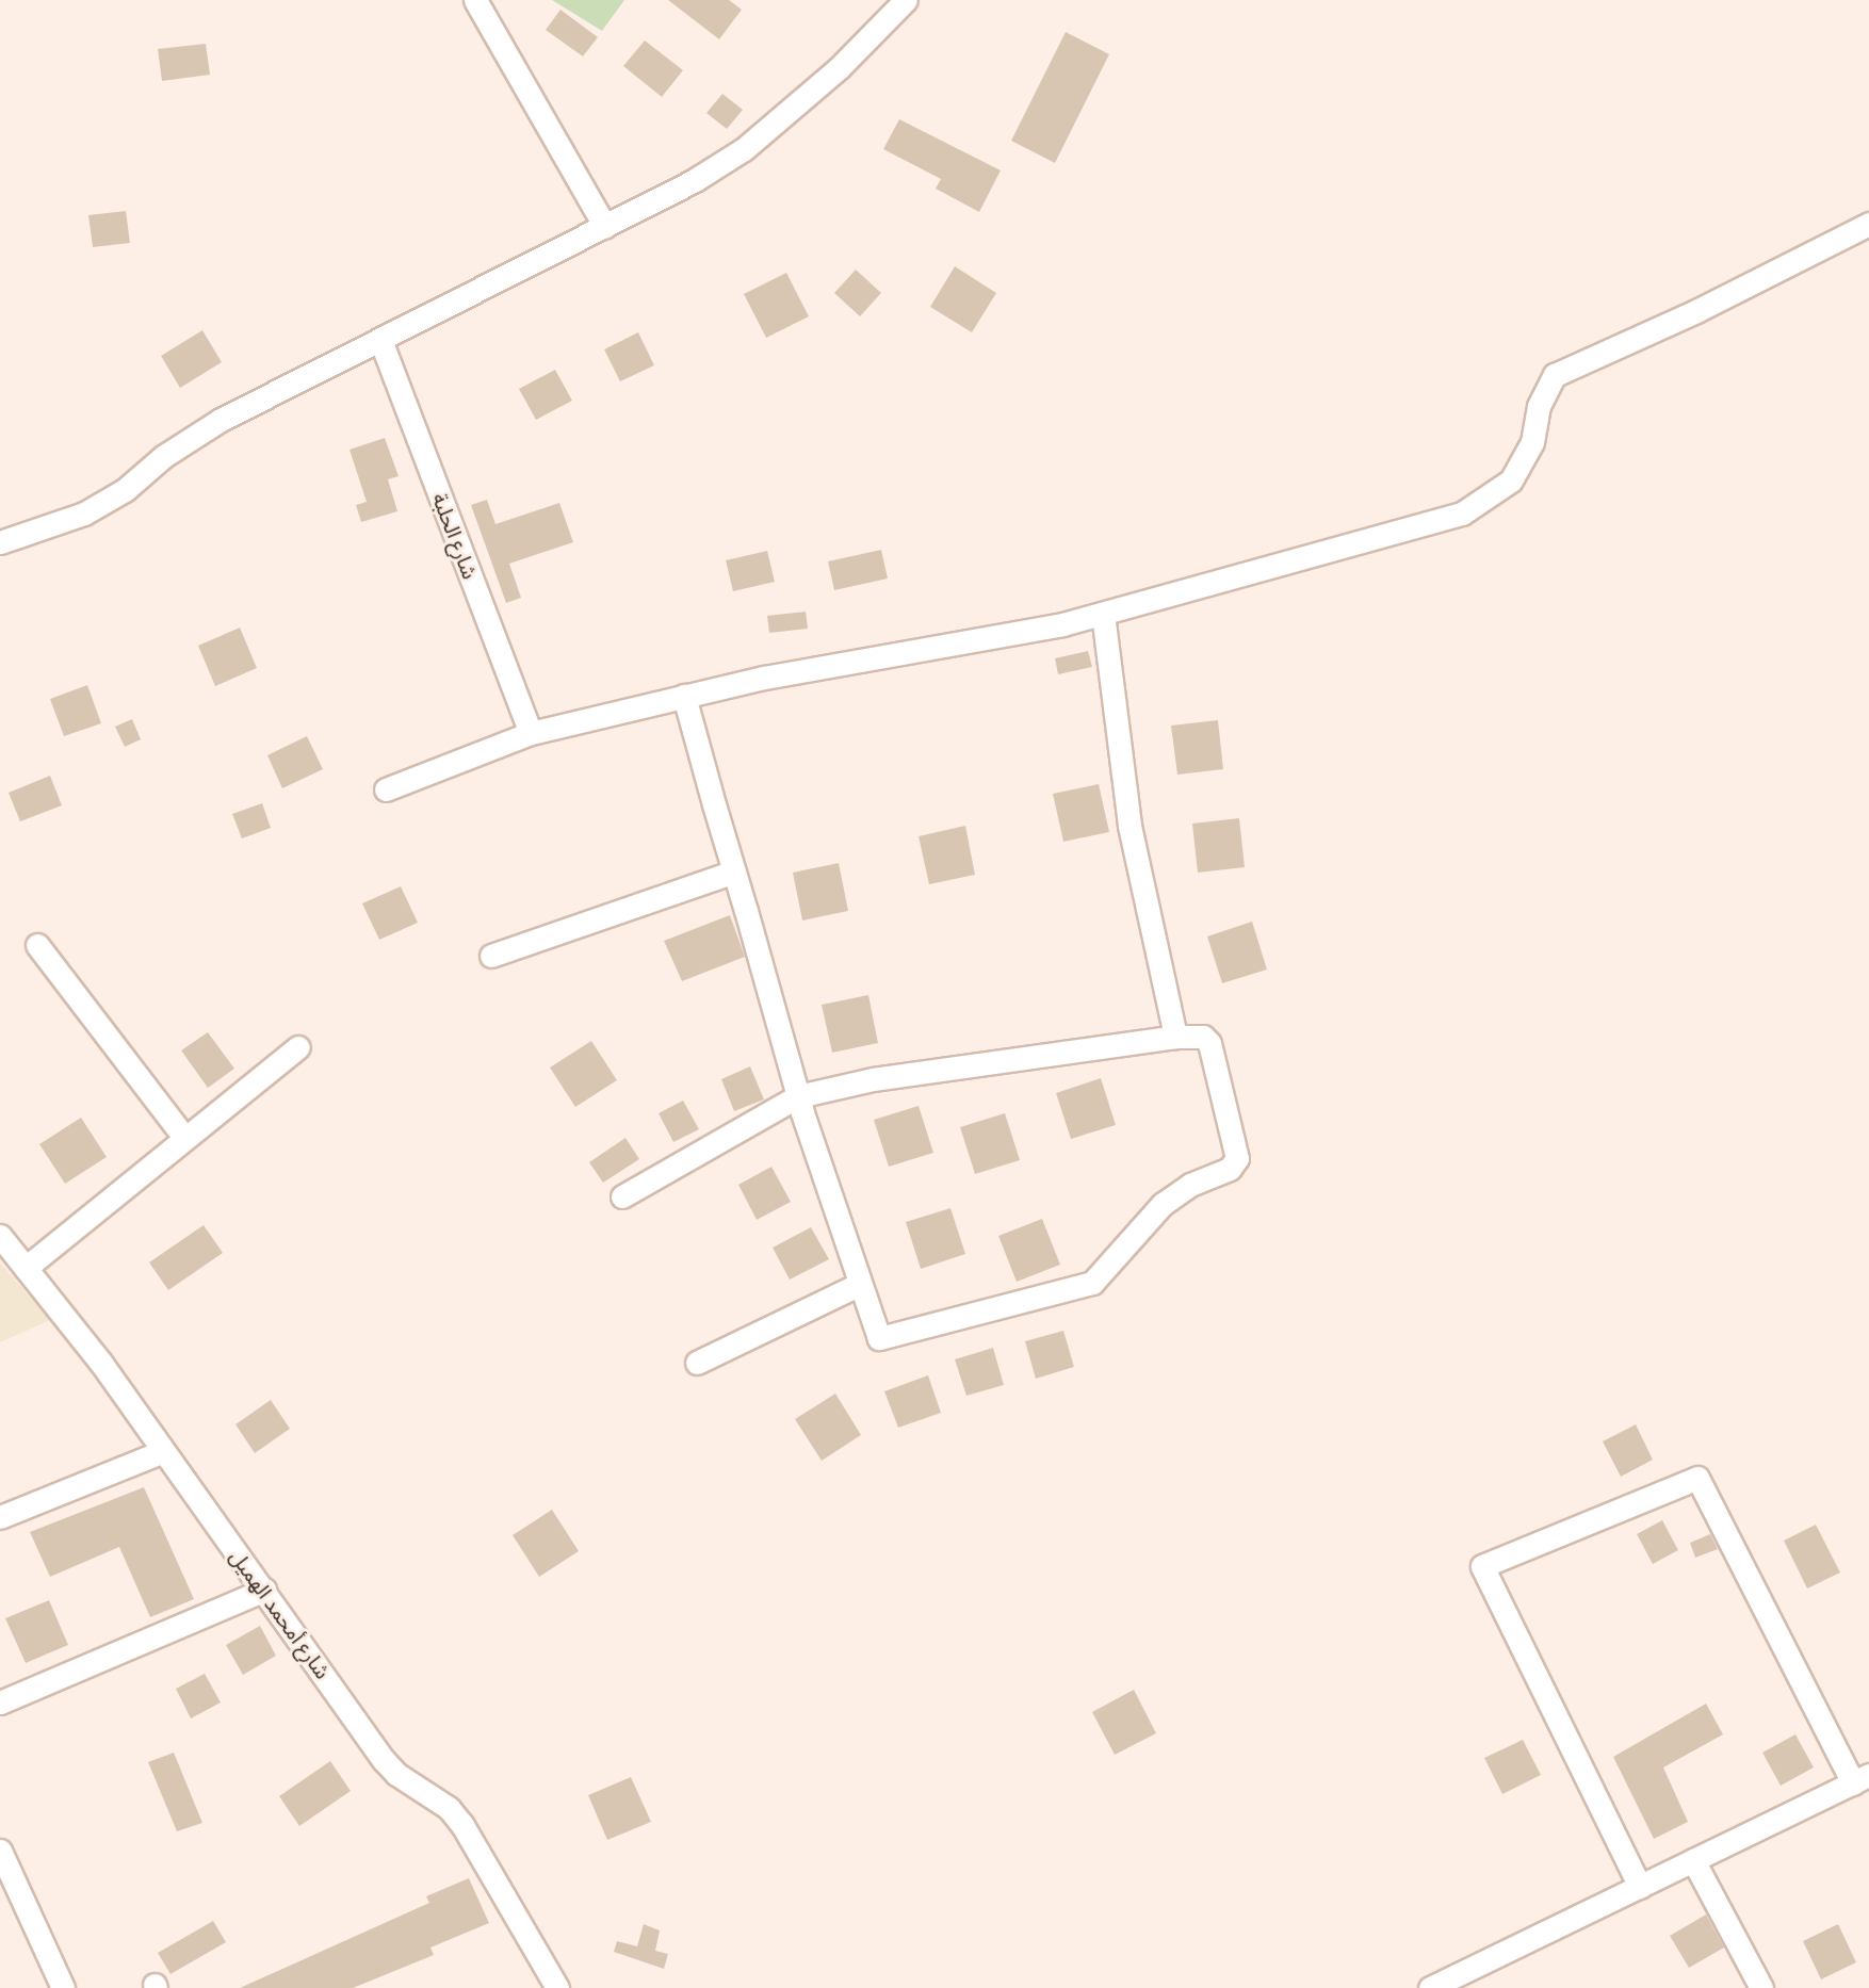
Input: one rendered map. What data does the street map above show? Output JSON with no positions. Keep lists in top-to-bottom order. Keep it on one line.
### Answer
{"streets":{"street":["شارع الحلبة","شارع أمحمد الهميل"]}}
